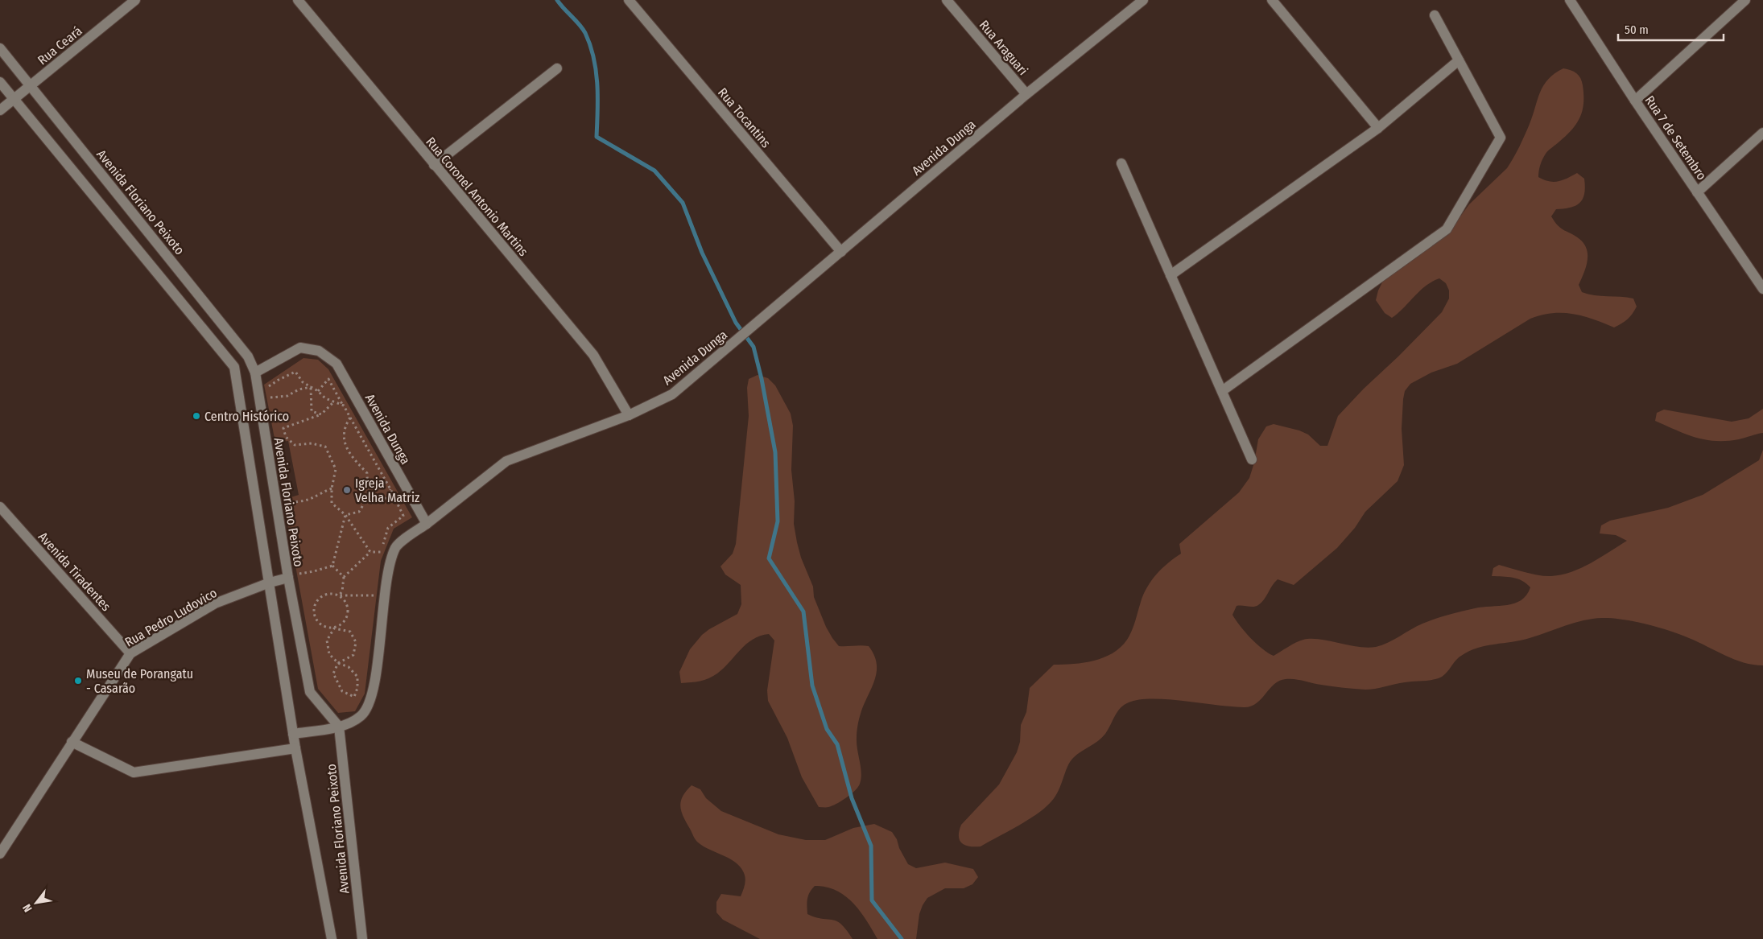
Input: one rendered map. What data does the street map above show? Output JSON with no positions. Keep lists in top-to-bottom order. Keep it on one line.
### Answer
{"streets":{"street":["Rua Ceará","Rua Araguari","Rua Tocantins","Rua 7 de Setembro","Avenida Dunga","Rua Coronel Antonio Martins","Avenida Floriano Peixoto","Avenida Tiradentes","Rua Pedro Ludovico"]},"crossings":[["Rua Ceará","Avenida Floriano Peixoto"],["Rua Araguari","Avenida Dunga"],["Rua Tocantins","Avenida Dunga"],["Avenida Dunga","Rua Coronel Antonio Martins"],["Avenida Dunga","Avenida Floriano Peixoto"],["Avenida Floriano Peixoto","Rua Pedro Ludovico"],["Avenida Tiradentes","Rua Pedro Ludovico"]],"places":["Centro Histórico","Igreja Velha Matriz","Museu de Porangatu - Casarão"],"scale_bar":"50 m","north":"bottom left"}
